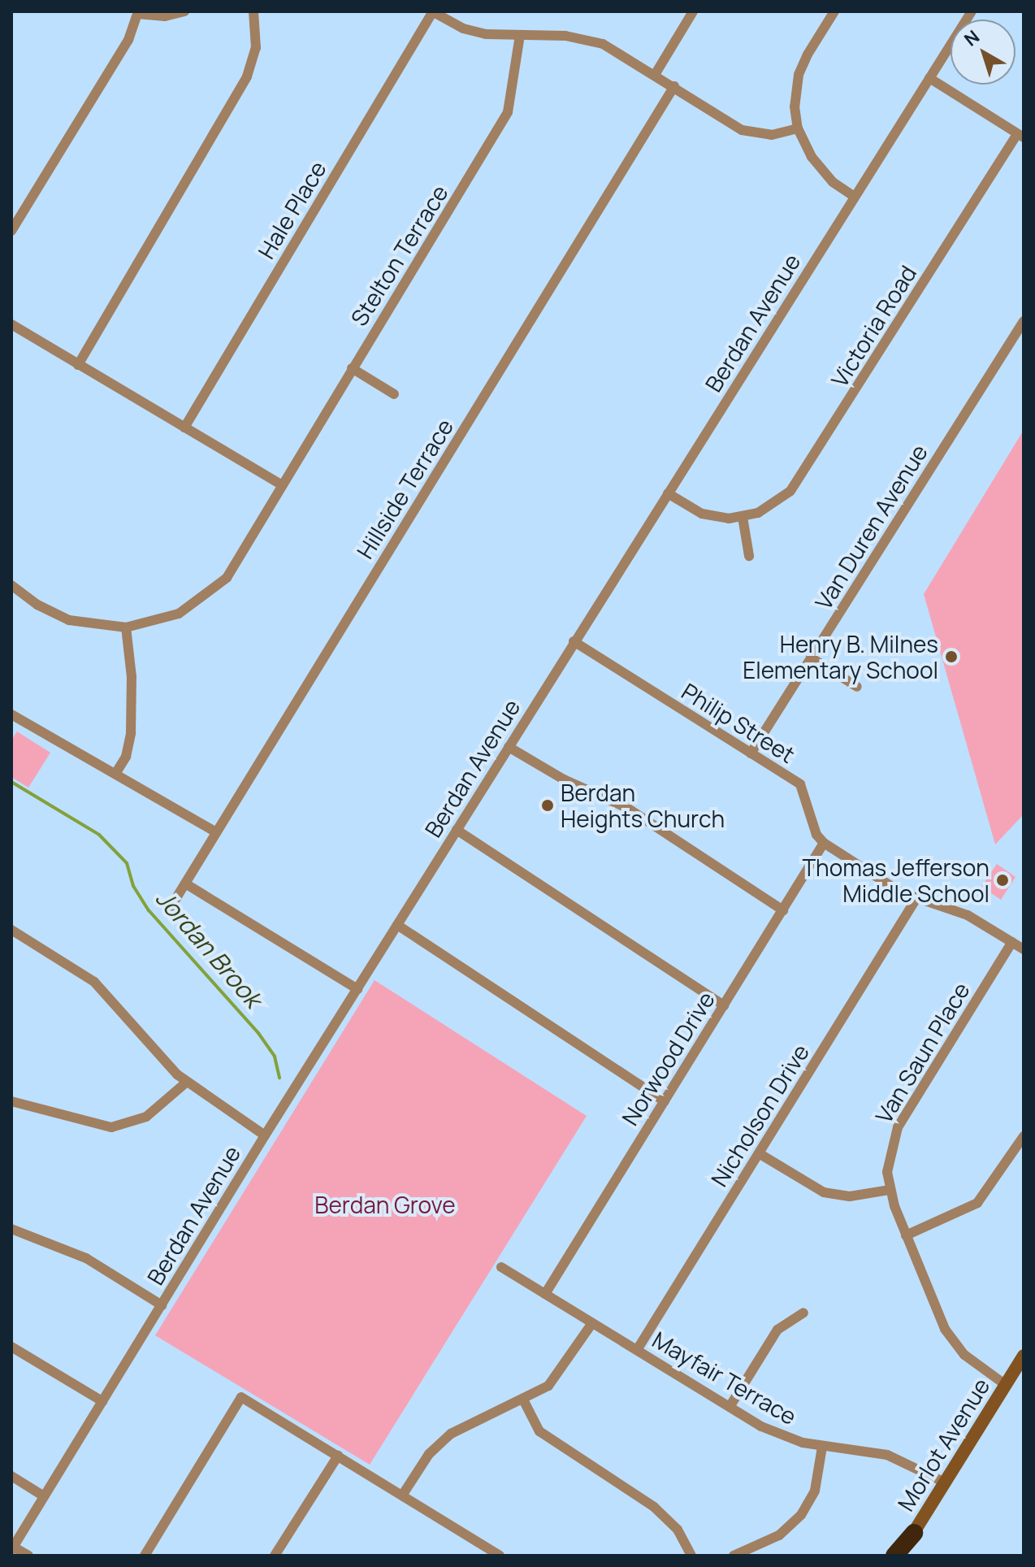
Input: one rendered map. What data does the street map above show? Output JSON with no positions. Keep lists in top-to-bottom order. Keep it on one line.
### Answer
{"streets":{"street":["Hale Place","Stelton Terrace","Berdan Avenue","Victoria Road","Hillside Terrace","Van Duren Avenue","Philip Street","Van Saun Place","Norwood Drive","Nicholson Drive","Mayfair Terrace","Morlot Avenue"]},"crossings":[["Berdan Avenue","Victoria Road"],["Berdan Avenue","Philip Street"],["Van Duren Avenue","Philip Street"],["Philip Street","Norwood Drive"],["Van Saun Place","Morlot Avenue"],["Norwood Drive","Mayfair Terrace"],["Nicholson Drive","Mayfair Terrace"],["Mayfair Terrace","Morlot Avenue"]],"water":["Jordan Brook"],"parks":["Berdan Grove"],"places":["Henry B. Milnes Elementary School","Berdan Heights Church","Thomas Jefferson Middle School"],"north":"top left"}
